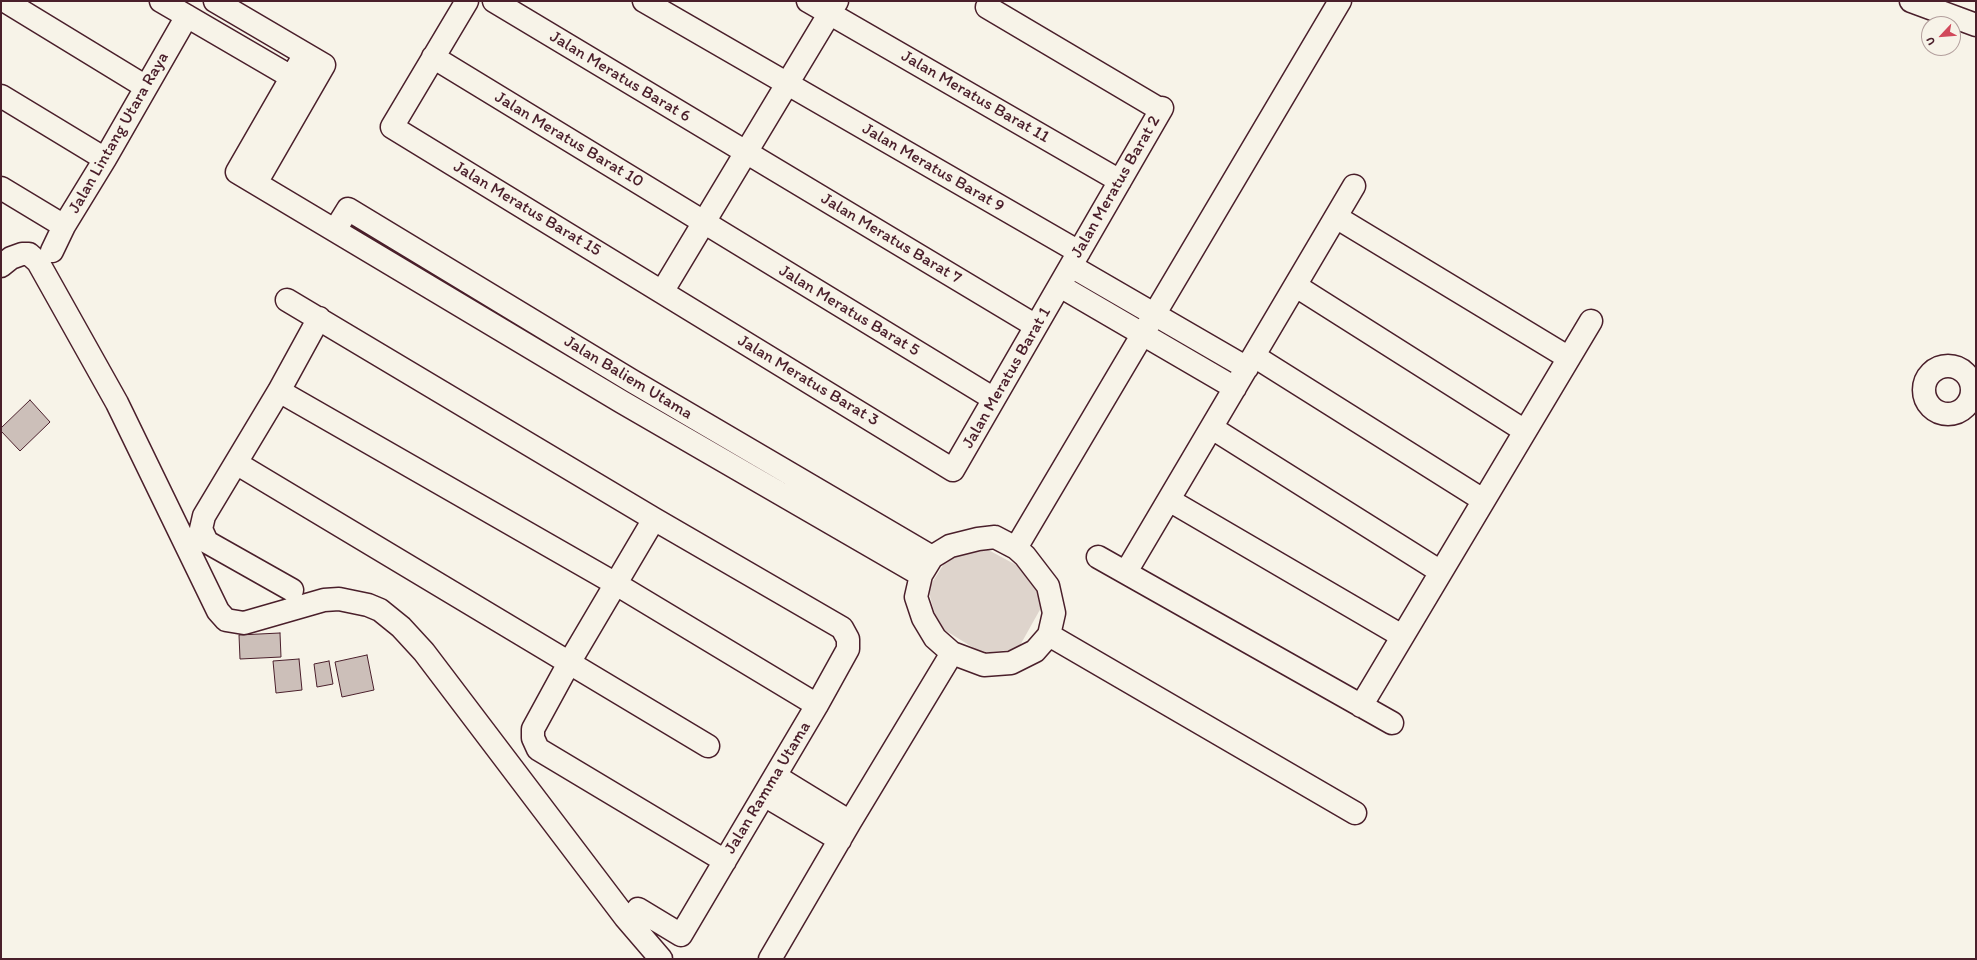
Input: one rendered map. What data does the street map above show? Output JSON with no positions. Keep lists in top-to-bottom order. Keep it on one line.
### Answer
{"streets":{"street":["Jalan Meratus Barat 6","Jalan Meratus Barat 11","Jalan Lintang Utara Raya","Jalan Meratus Barat 10","Jalan Meratus Barat 9","Jalan Meratus Barat 2","Jalan Meratus Barat 15","Jalan Meratus Barat 7","Jalan Meratus Barat 5","Jalan Baliem Utama","Jalan Meratus Barat 1","Jalan Meratus Barat 3","Jalan Ramma Utama"]},"crossings":[["Jalan Meratus Barat 6","Jalan Meratus Barat 7"],["Jalan Meratus Barat 11","Jalan Meratus Barat 2"],["Jalan Meratus Barat 10","Jalan Meratus Barat 15"],["Jalan Meratus Barat 10","Jalan Meratus Barat 5"],["Jalan Meratus Barat 9","Jalan Meratus Barat 2"],["Jalan Meratus Barat 2","Jalan Meratus Barat 1"],["Jalan Meratus Barat 15","Jalan Meratus Barat 3"],["Jalan Meratus Barat 7","Jalan Meratus Barat 1"],["Jalan Meratus Barat 5","Jalan Meratus Barat 1"],["Jalan Meratus Barat 1","Jalan Meratus Barat 3"]],"north":"bottom left"}
